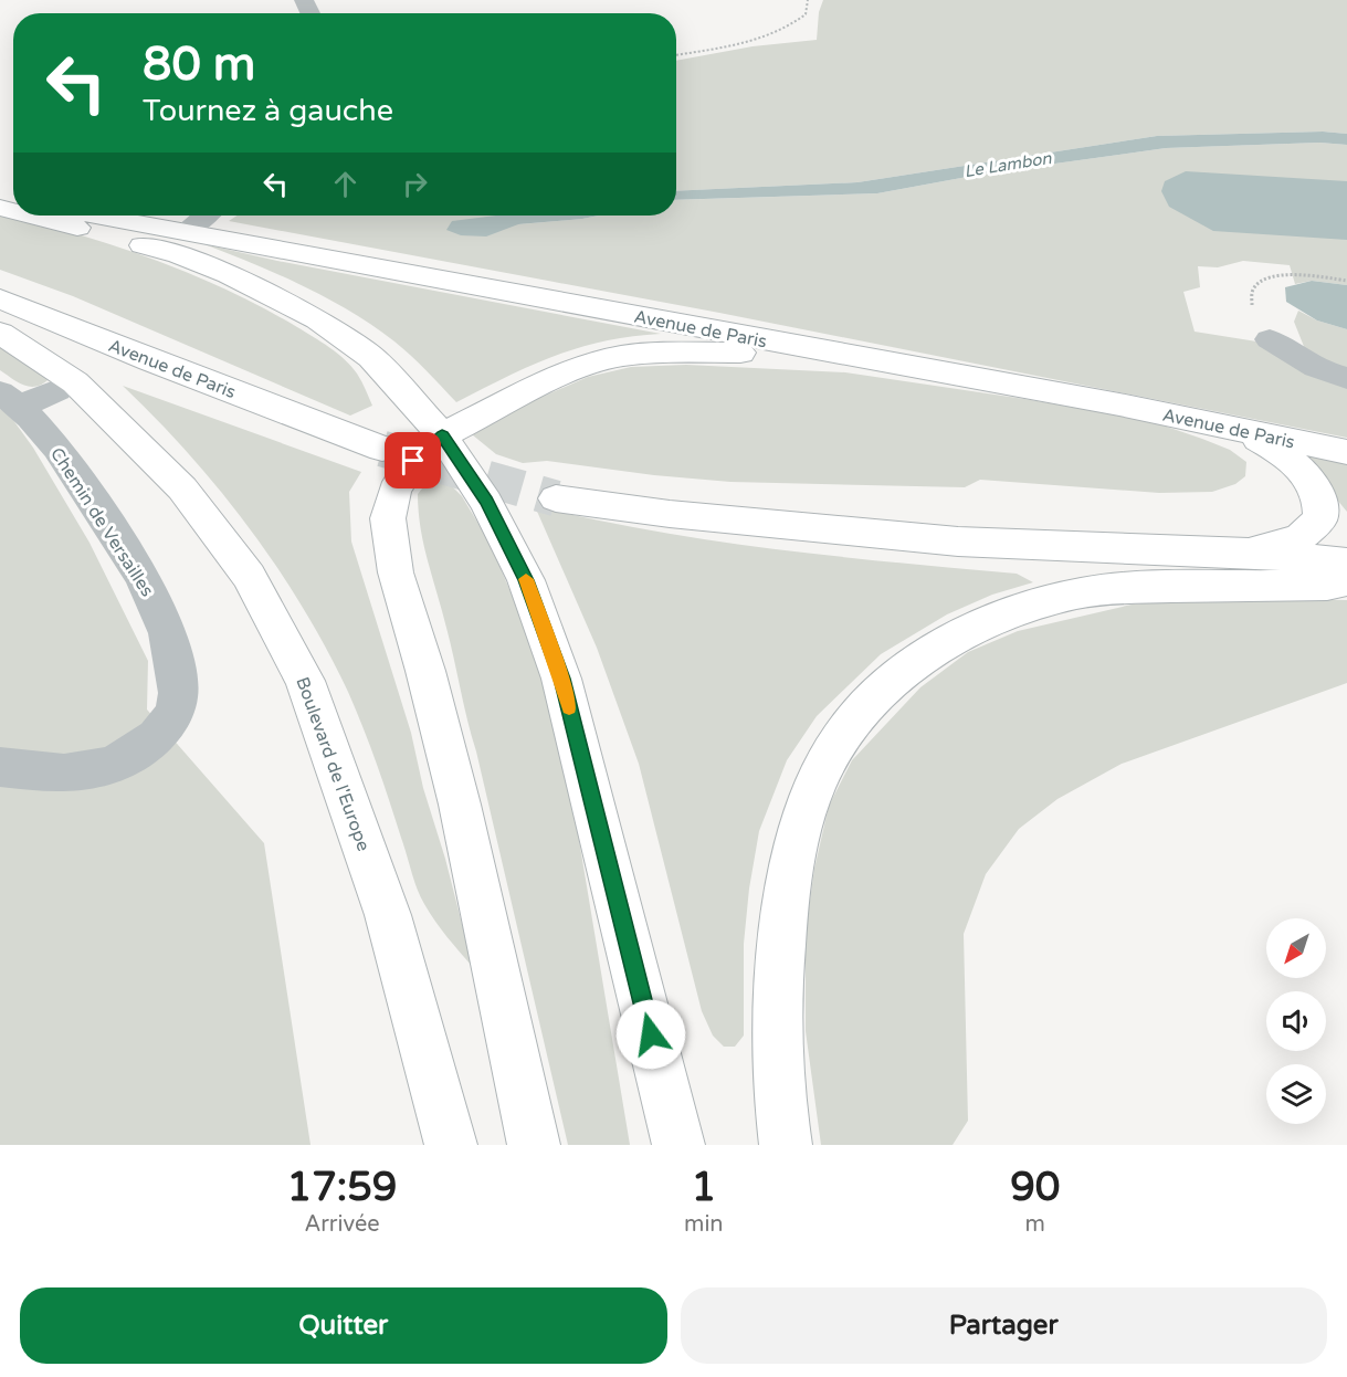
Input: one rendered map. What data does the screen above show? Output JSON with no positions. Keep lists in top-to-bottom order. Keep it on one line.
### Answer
{"streets":{"main road":["Avenue de Paris","Boulevard de l'Europe"],"street":["Chemin de Versailles"]},"water":["Le Lambon"],"north":"bottom left","page":{"turn":["80 m","Tournez à gauche"],"eta":["17:59","Arrivée","1","min","90","m"],"buttons":["Quitter","Partager"]}}
